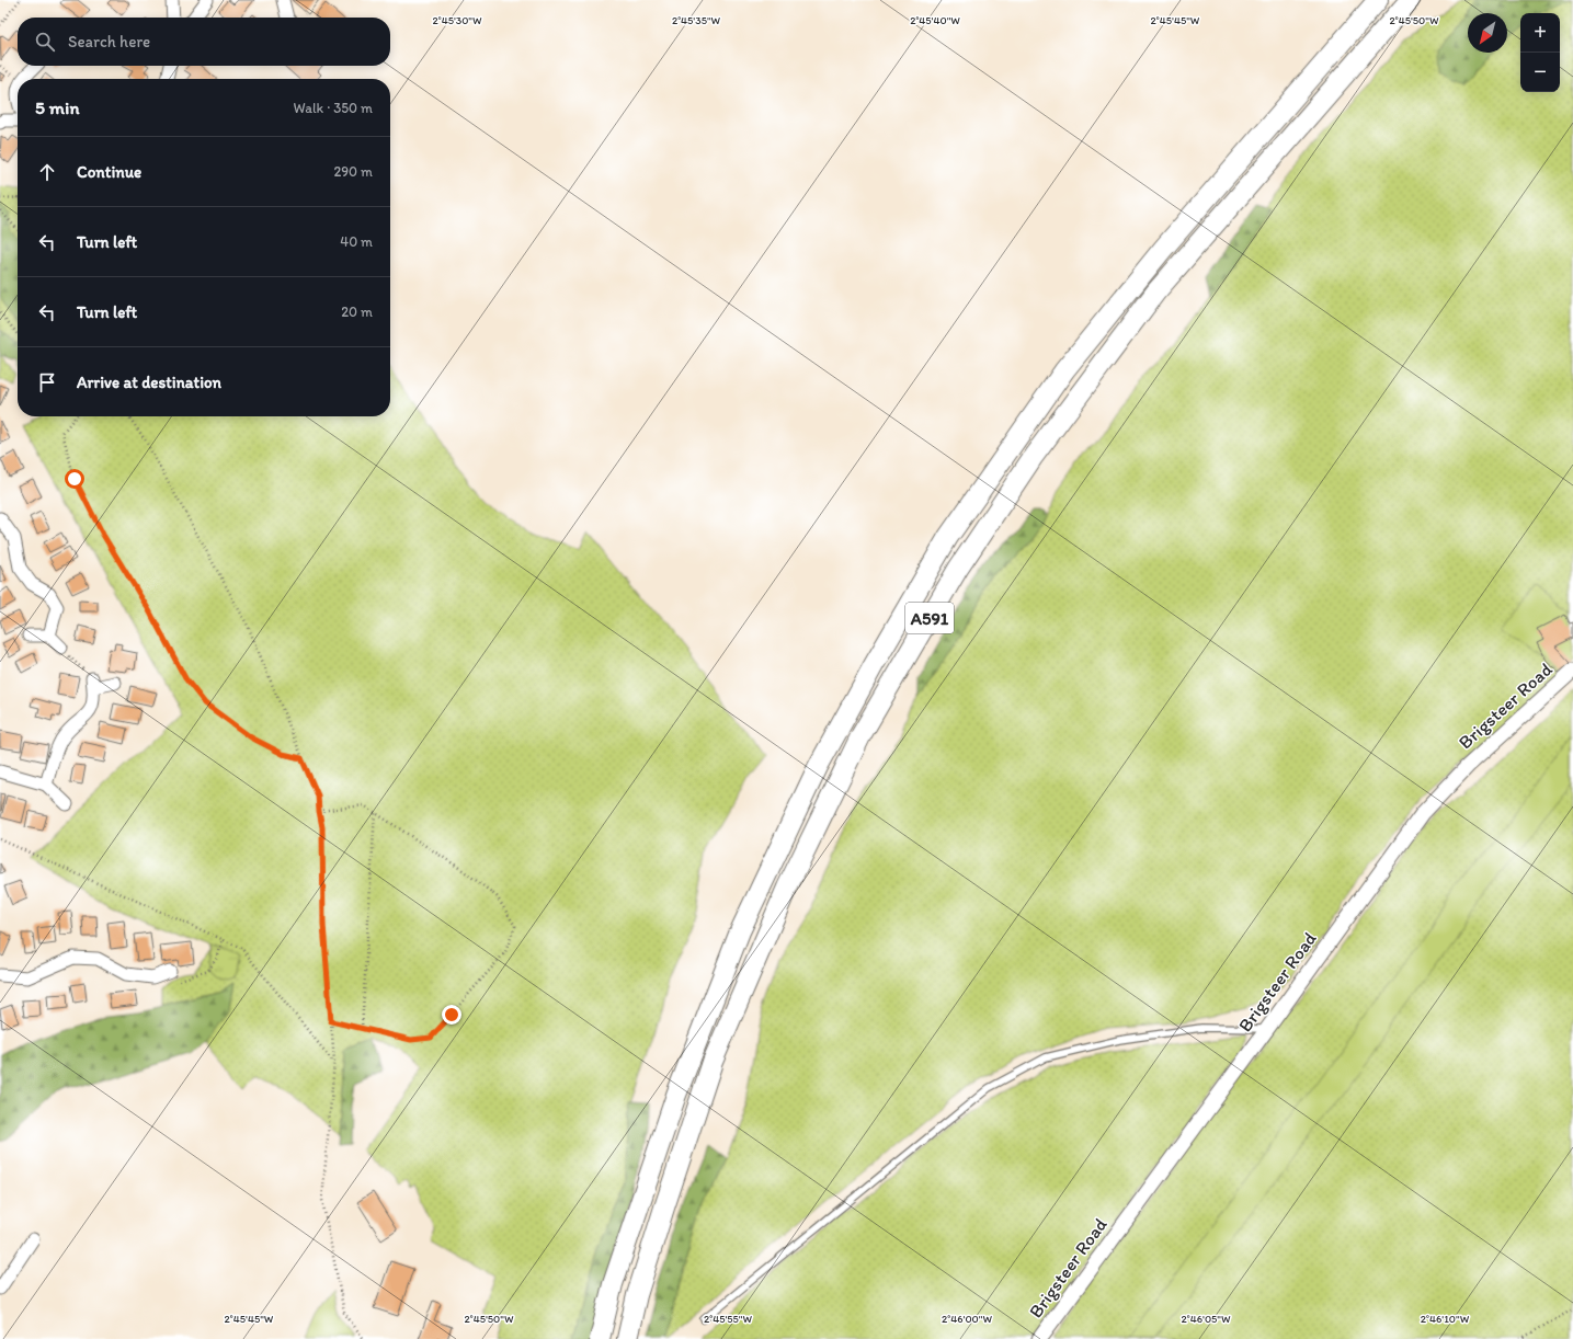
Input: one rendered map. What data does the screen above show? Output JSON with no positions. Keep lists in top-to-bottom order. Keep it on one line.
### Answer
{"streets":{"highway":["A591"],"street":["Brigsteer Road"]},"north":"bottom left","page":{"map_buttons":["+","−"],"search":"Search here","heading":["5 min","Walk · 350 m"],"list":[["Continue","290 m"],["Turn left","40 m"],["Turn left","20 m"],"Arrive at destination"]},"coordinates":["2°45'30\"W","2°45'35\"W","2°45'40\"W","2°45'45\"W","2°45'50\"W","2°45'55\"W","2°46'00\"W","2°46'05\"W","2°46'10\"W"]}
